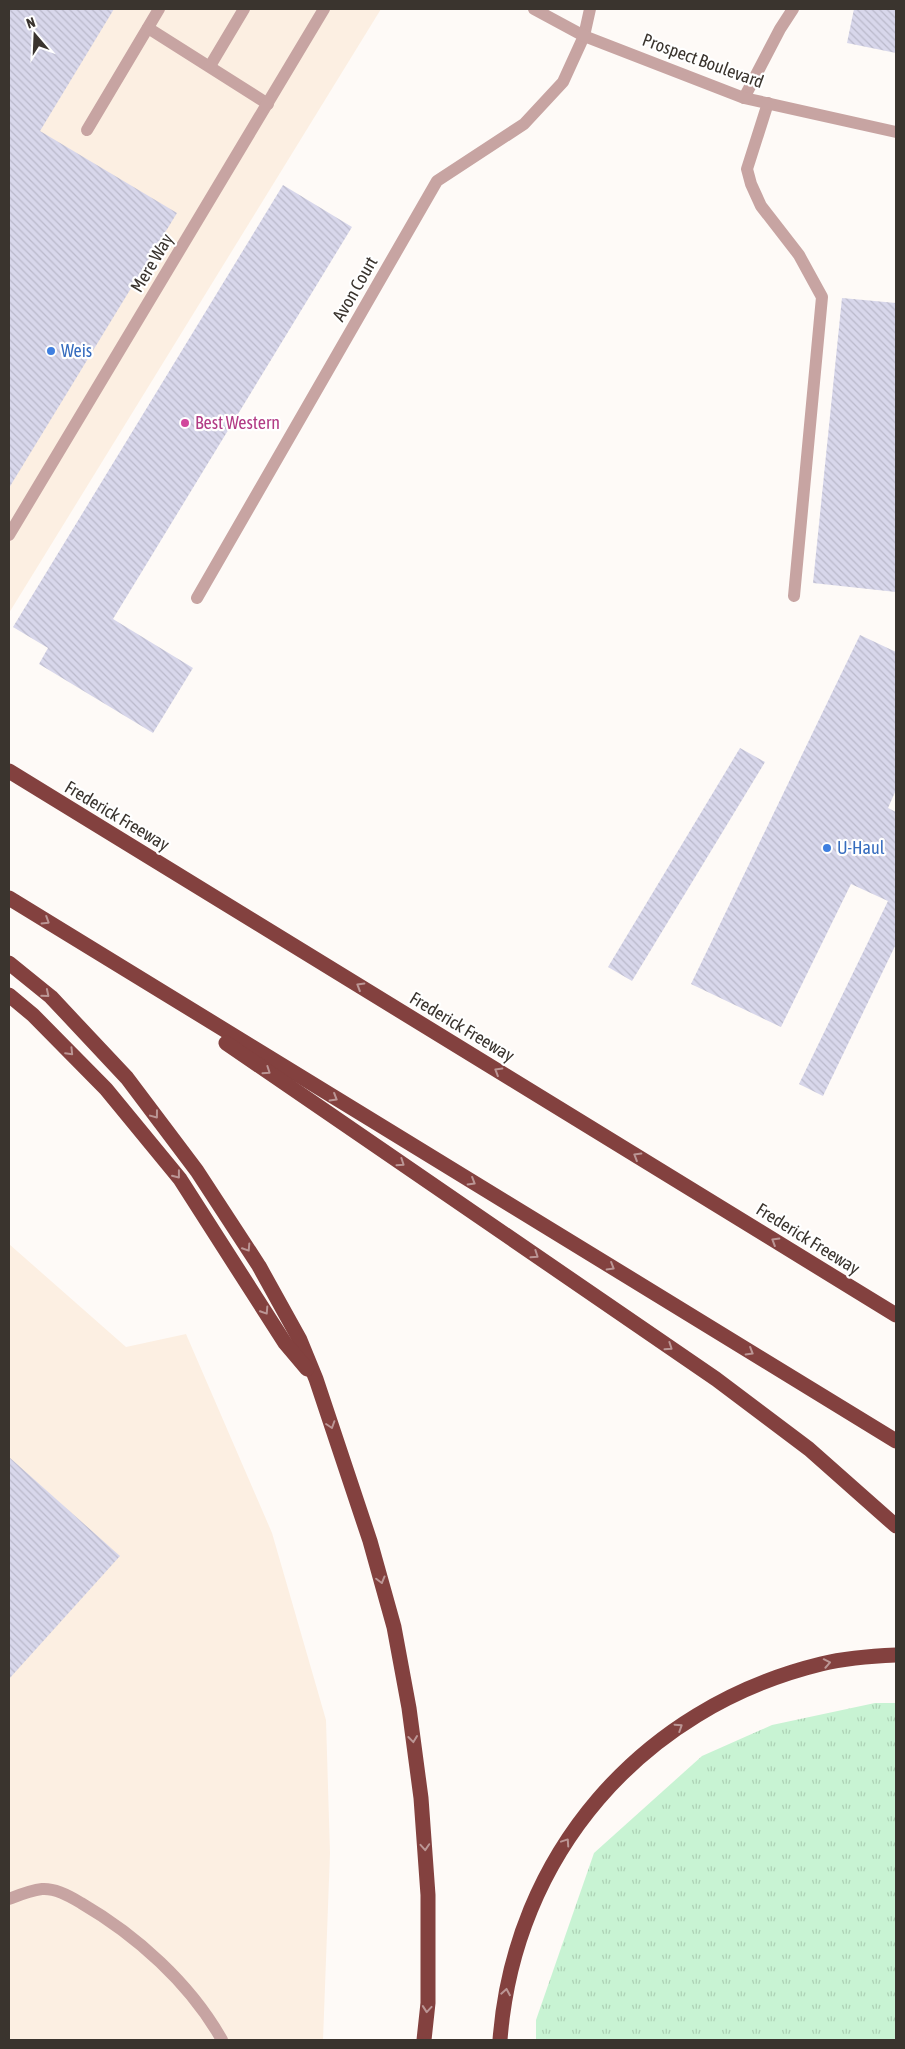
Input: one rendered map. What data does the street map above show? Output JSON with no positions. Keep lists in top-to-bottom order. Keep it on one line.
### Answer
{"streets":{"highway":["Frederick Freeway"],"street":["Prospect Boulevard","Mere Way","Avon Court"]},"crossings":[["Prospect Boulevard","Avon Court"]],"places":["Weis","Best Western","U-Haul"],"north":"top"}
